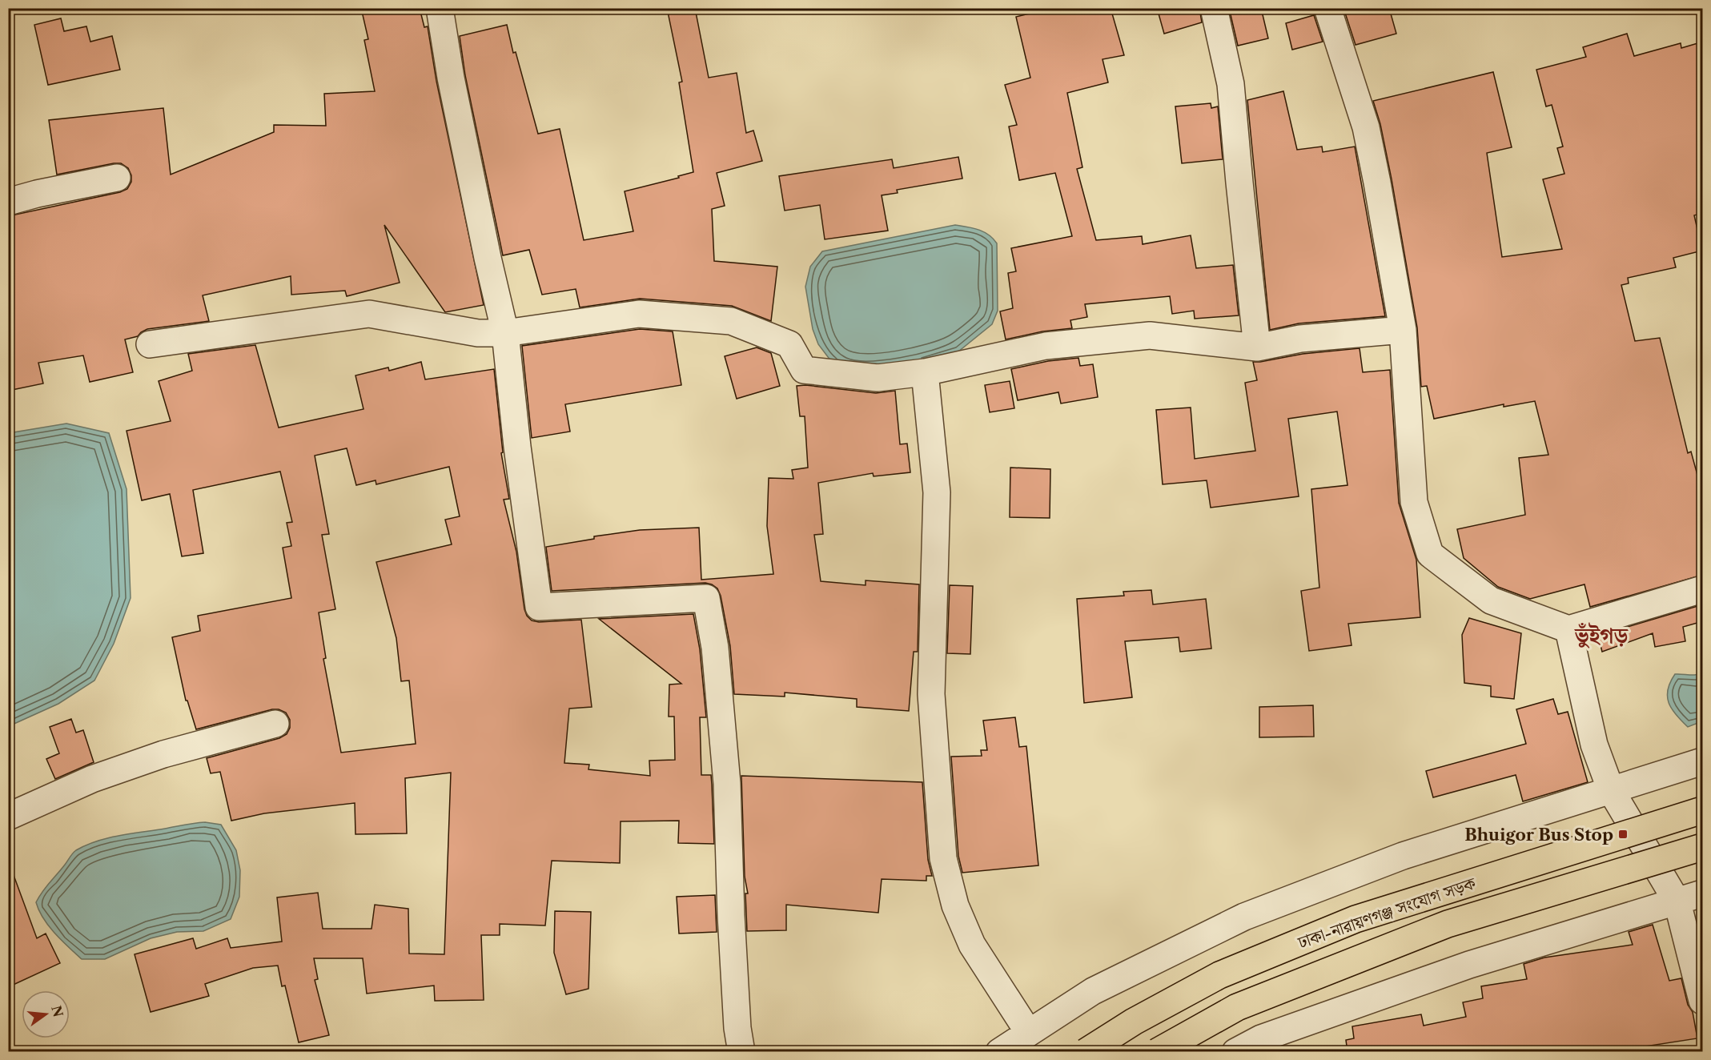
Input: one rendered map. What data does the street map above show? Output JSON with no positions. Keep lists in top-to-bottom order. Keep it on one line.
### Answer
{"streets":{"main road":["ঢাকা-নারায়ণগঞ্জ সংযোগ সড়ক"]},"districts":["ভুঁইগড়"],"places":{"transit":["Bhuigor Bus Stop"]},"north":"right"}
